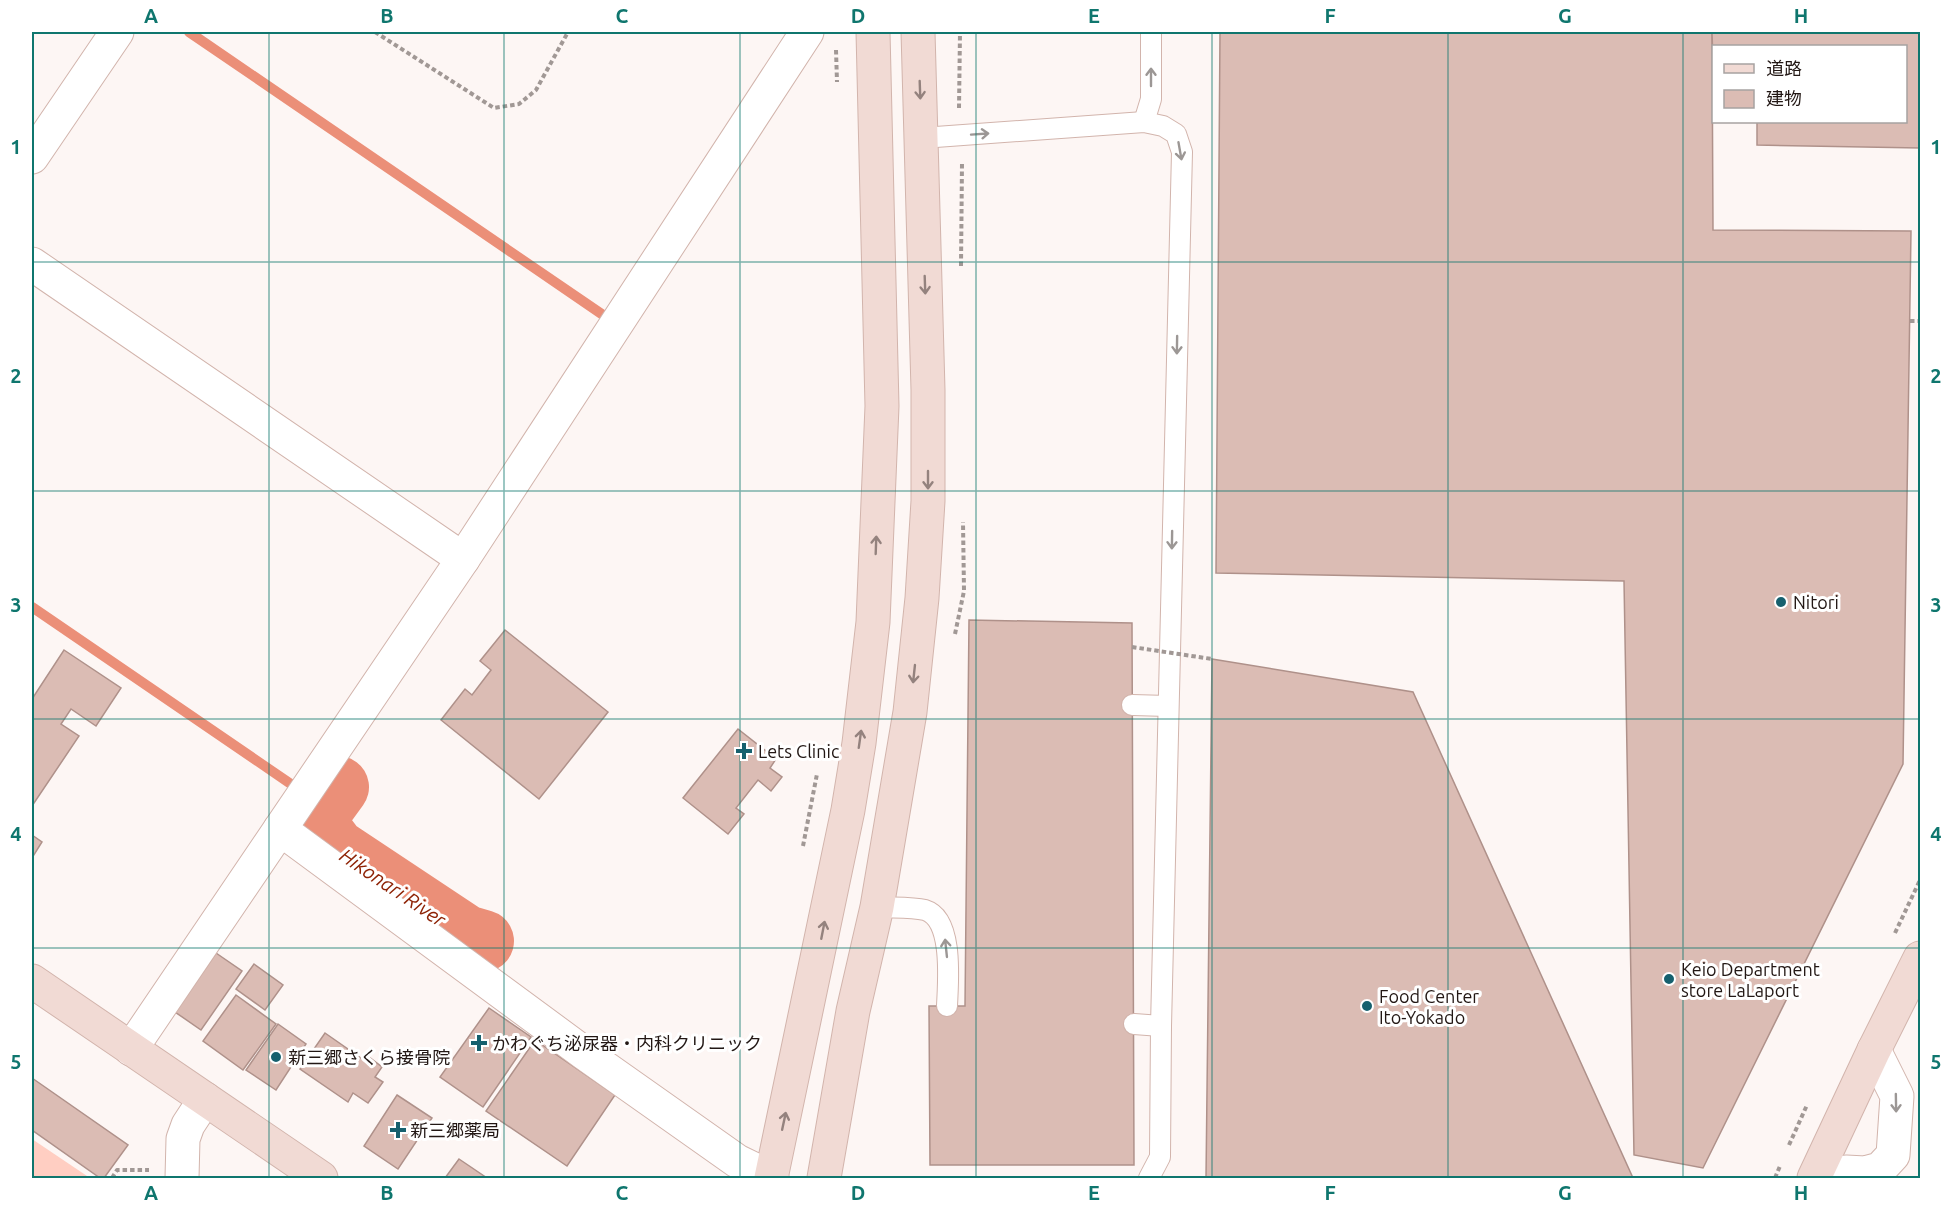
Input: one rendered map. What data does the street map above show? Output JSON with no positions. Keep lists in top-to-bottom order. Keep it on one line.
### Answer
{"water":["Hikonari River"],"places":{"other":["Nitori","Keio Department store LaLaport","Food Center Ito-Yokado","新三郷さくら接骨院"],"health":["Lets Clinic","かわぐち泌尿器・内科クリニック","新三郷薬局"]},"legend":["道路","建物"],"grid":{"columns":["A","B","C","D","E","F","G","H"],"rows":["1","2","3","4","5"]}}
